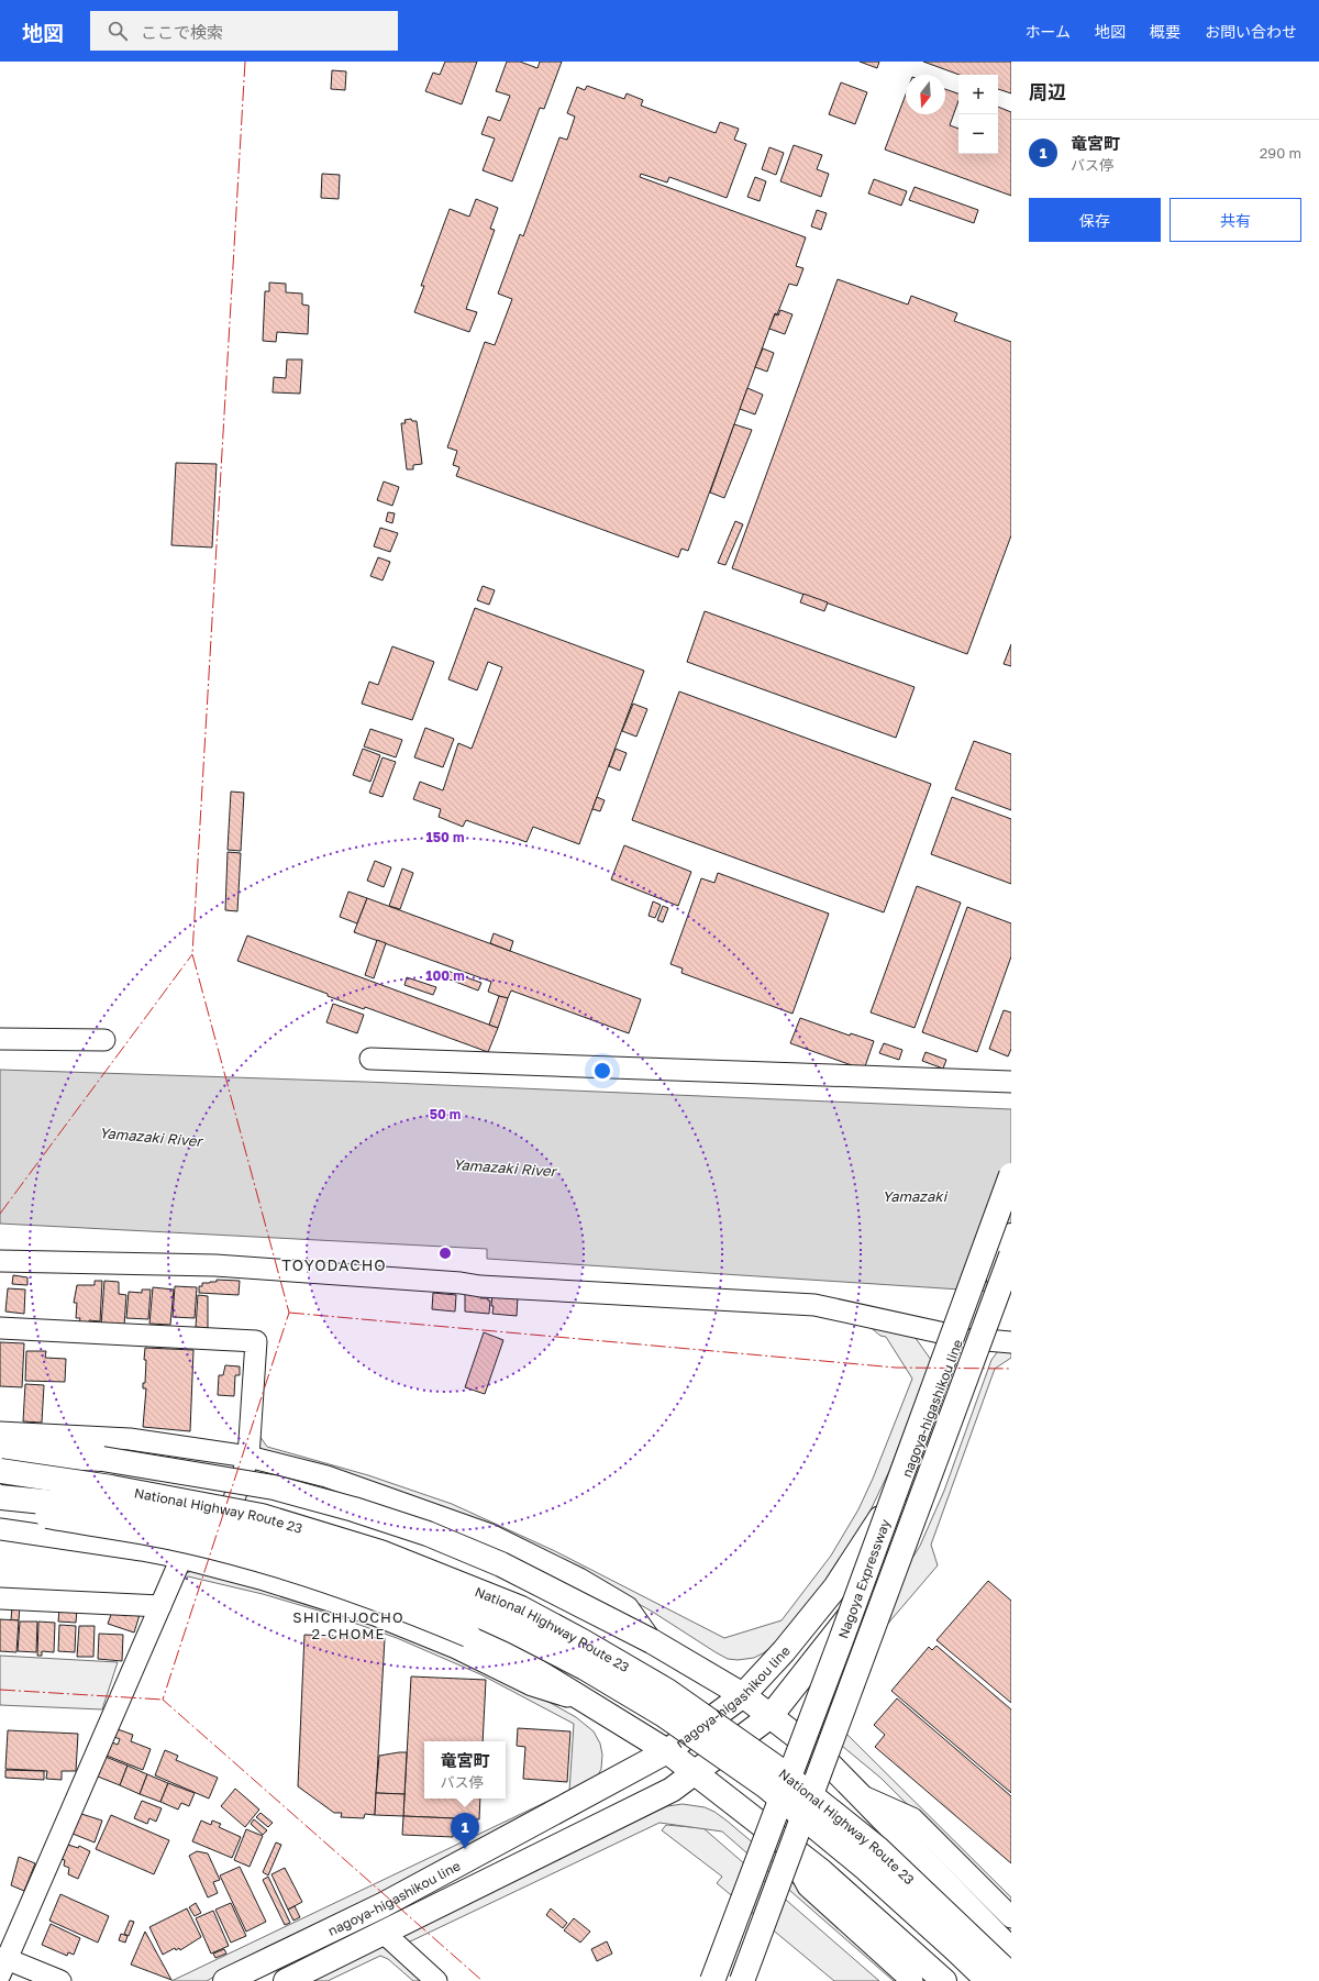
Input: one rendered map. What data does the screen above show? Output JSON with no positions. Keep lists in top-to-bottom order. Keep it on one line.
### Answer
{"streets":{"main road":["nagoya-higashikou line","National Highway Route 23","Nagoya Expressway"]},"districts":["TOYODACHO","SHICHIJOCHO 2-CHOME"],"water":["Yamazaki River","Yamazaki"],"north":"bottom","page":{"header":"地図","search":"ここで検索","nav":["ホーム","地図","概要","お問い合わせ"],"heading":"周辺","map_buttons":["+","−"],"list":[{"mark":"1","name":"竜宮町","note":"バス停","value":"290 m"}],"buttons":["保存","共有"],"popup":["竜宮町","バス停"],"pins":"1"},"rings":["150 m","100 m","50 m"]}
